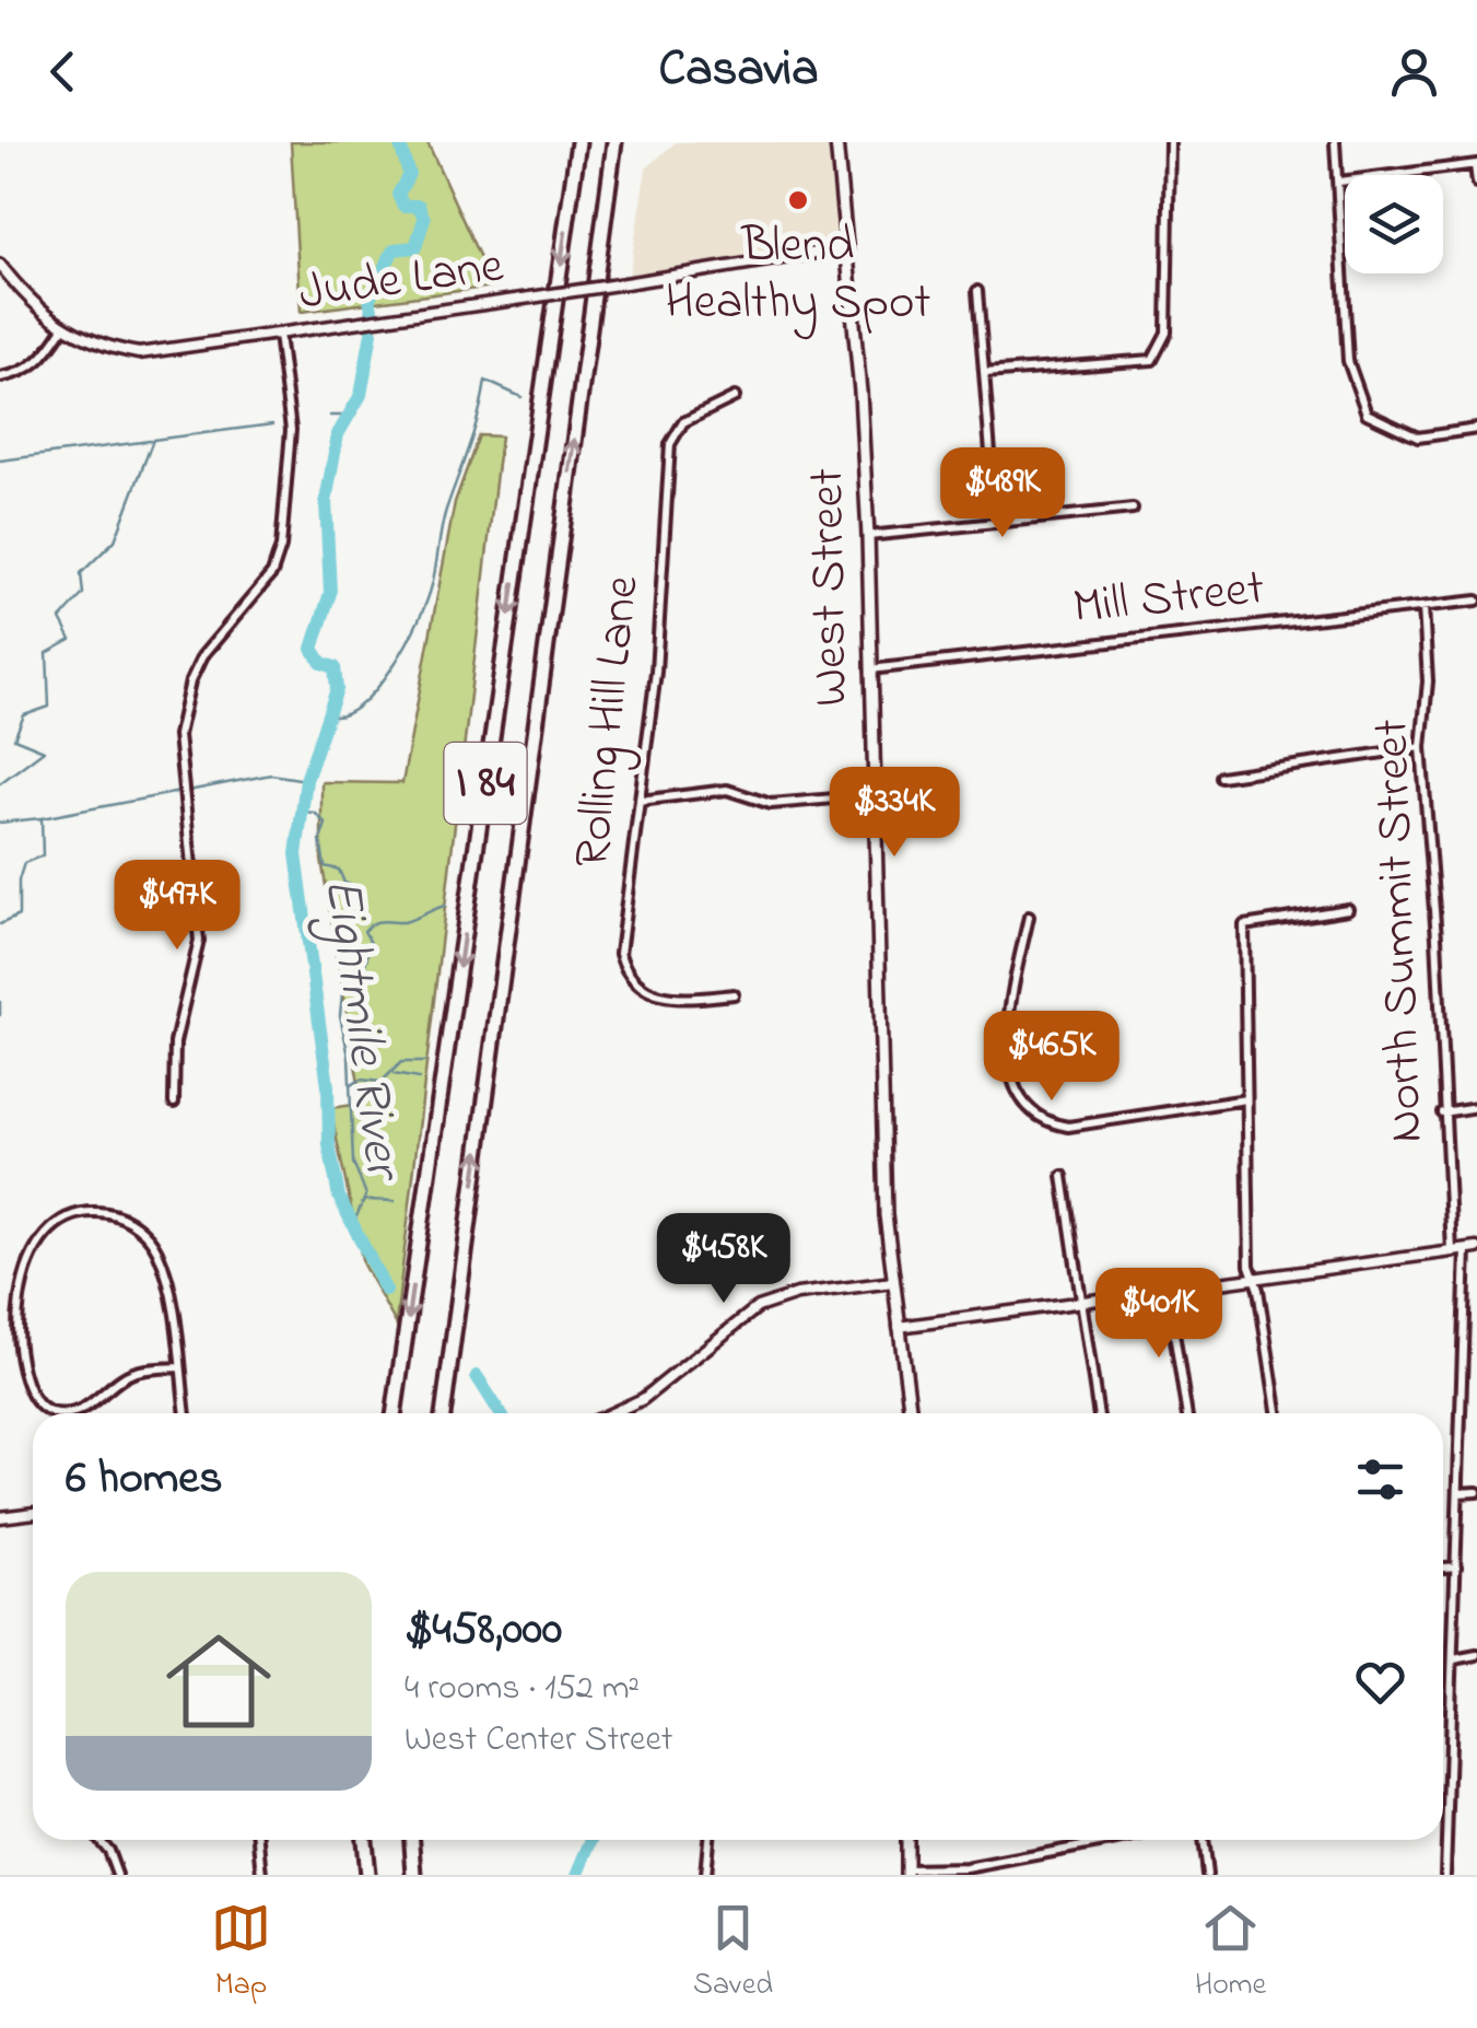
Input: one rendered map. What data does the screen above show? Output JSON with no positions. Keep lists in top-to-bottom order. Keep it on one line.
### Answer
{"streets":{"highway":["I 84"],"main road":["West Street"],"street":["Jude Lane","Mill Street","Rolling Hill Lane","North Summit Street"]},"crossings":[["Jude Lane","West Street"],["West Street","Mill Street"],["Mill Street","North Summit Street"]],"water":["Eightmile River"],"places":["Blend Healthy Spot"],"page":{"header":"Casavia","price":["$489K","$334K","$497K","$465K","$458K","$401K"],"heading":"6 homes","list":[{"name":"$458,000","note":"4 rooms · 152 m² · West Center Street"}],"tabs":["Map","Saved","Home"]}}
